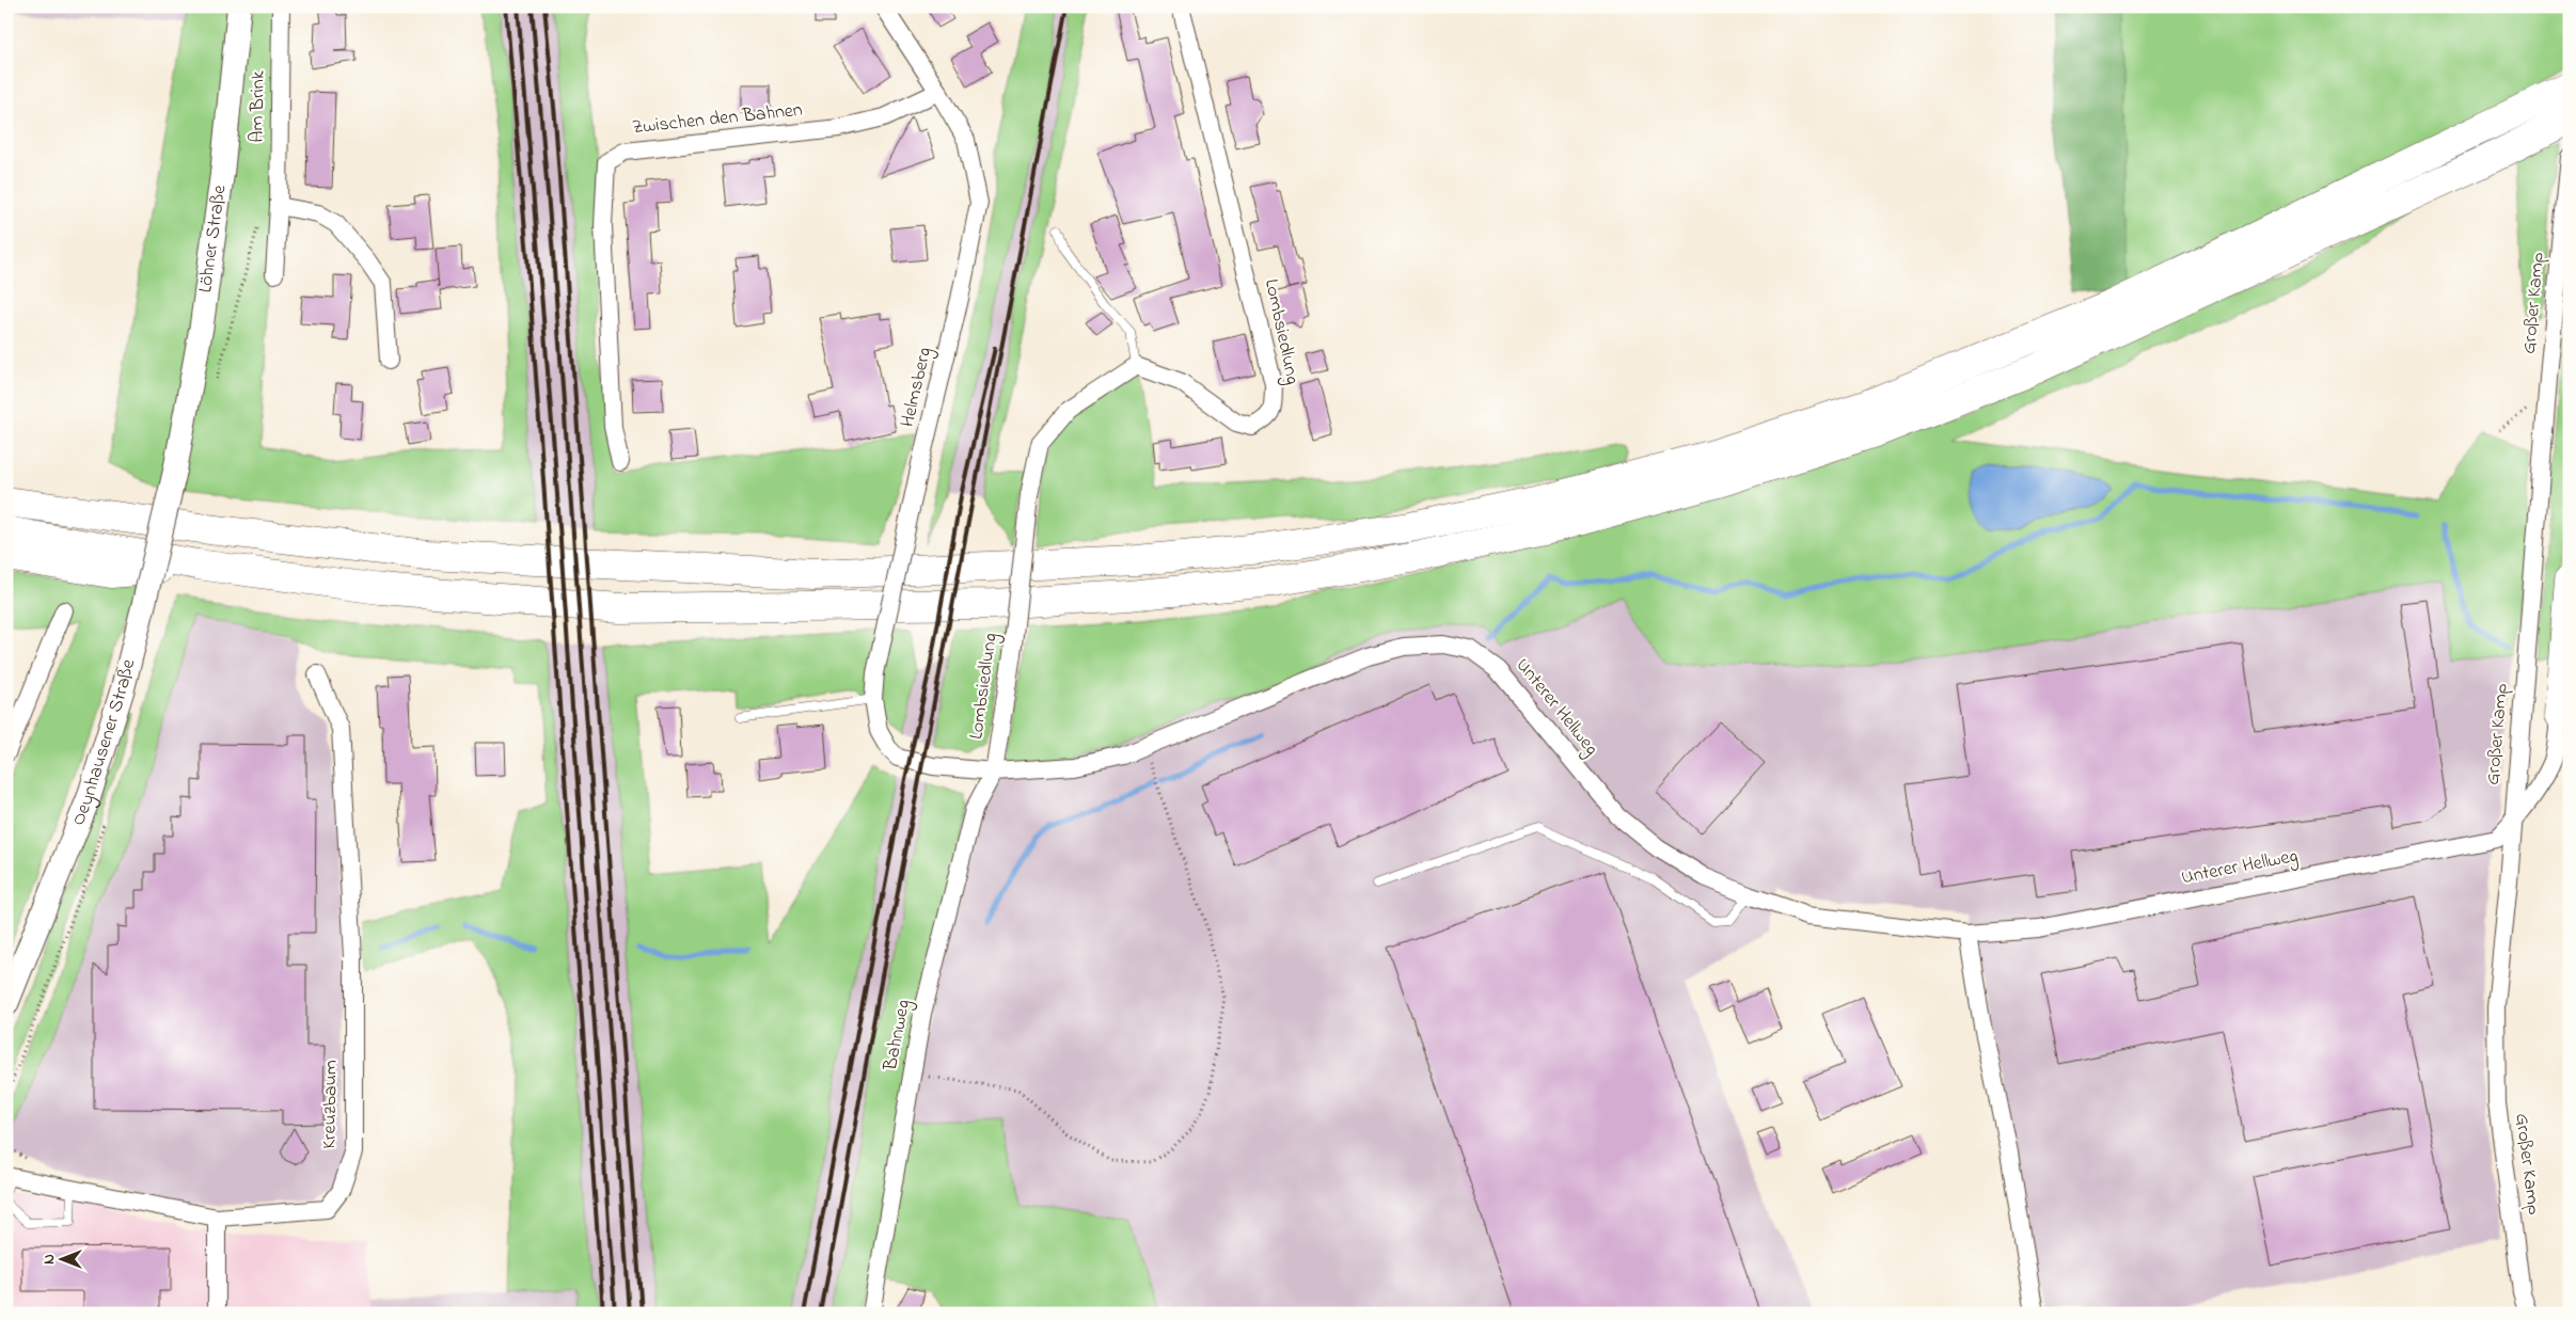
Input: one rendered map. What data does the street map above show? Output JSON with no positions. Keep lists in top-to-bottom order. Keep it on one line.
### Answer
{"streets":{"main road":["Löhner Straße","Oeynhausener Straße"],"street":["Am Brink","Zwischen den Bahnen","Großer Kamp","Lombsiedlung","Helmsberg","Unterer Hellweg","Bahnweg","Kreuzbaum"]},"crossings":[["Zwischen den Bahnen","Helmsberg"],["Löhner Straße","Oeynhausener Straße"],["Großer Kamp","Unterer Hellweg"],["Lombsiedlung","Unterer Hellweg"],["Lombsiedlung","Bahnweg"],["Helmsberg","Unterer Hellweg"],["Unterer Hellweg","Bahnweg"]],"north":"left"}
